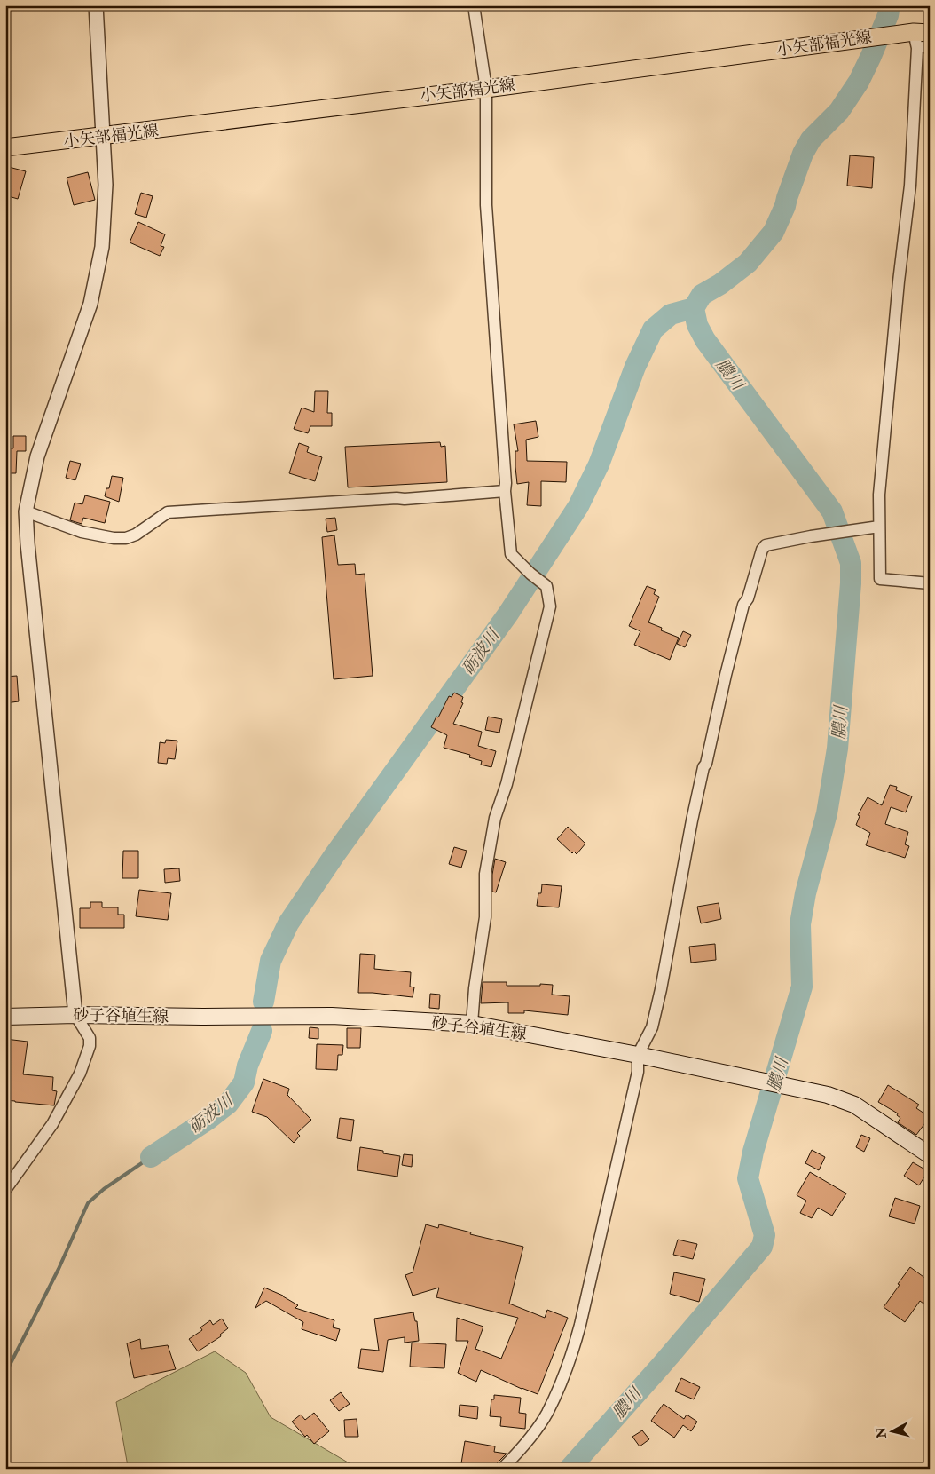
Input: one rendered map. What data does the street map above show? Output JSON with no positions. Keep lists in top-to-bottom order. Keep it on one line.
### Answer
{"streets":{"main road":["小矢部福光線","砂子谷埴生線"]},"water":["膿川","砺波川"],"north":"left"}
